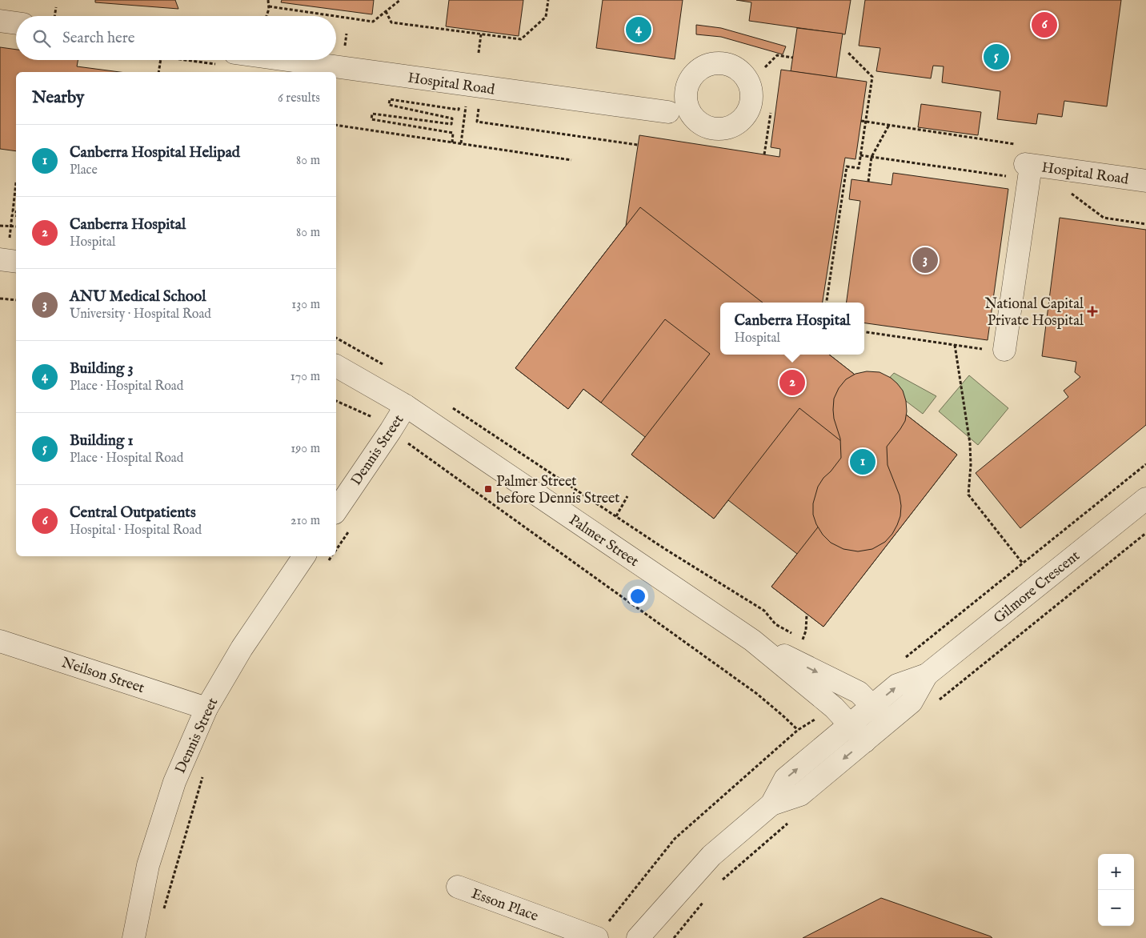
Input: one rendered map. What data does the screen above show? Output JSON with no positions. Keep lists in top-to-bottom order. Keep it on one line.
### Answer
{"streets":{"street":["Hospital Road","Dennis Street","Palmer Street","Gilmore Crescent","Neilson Street","Esson Place"]},"crossings":[["Dennis Street","Palmer Street"],["Dennis Street","Neilson Street"],["Palmer Street","Gilmore Crescent"]],"places":{"health":["National Capital Private Hospital"],"transit":["Palmer Street before Dennis Street"]},"page":{"pins":["6","4","5","3","2","1"],"search":"Search here","heading":["Nearby","6 results"],"list":[{"mark":"1","name":"Canberra Hospital Helipad","note":"Place","value":"80 m"},{"mark":"2","name":"Canberra Hospital","note":"Hospital","value":"80 m"},{"mark":"3","name":"ANU Medical School","note":"University · Hospital Road","value":"130 m"},{"mark":"4","name":"Building 3","note":"Place · Hospital Road","value":"170 m"},{"mark":"5","name":"Building 1","note":"Place · Hospital Road","value":"190 m"},{"mark":"6","name":"Central Outpatients","note":"Hospital · Hospital Road","value":"210 m"}],"popup":["Canberra Hospital","Hospital"],"map_buttons":["+","−"]}}
